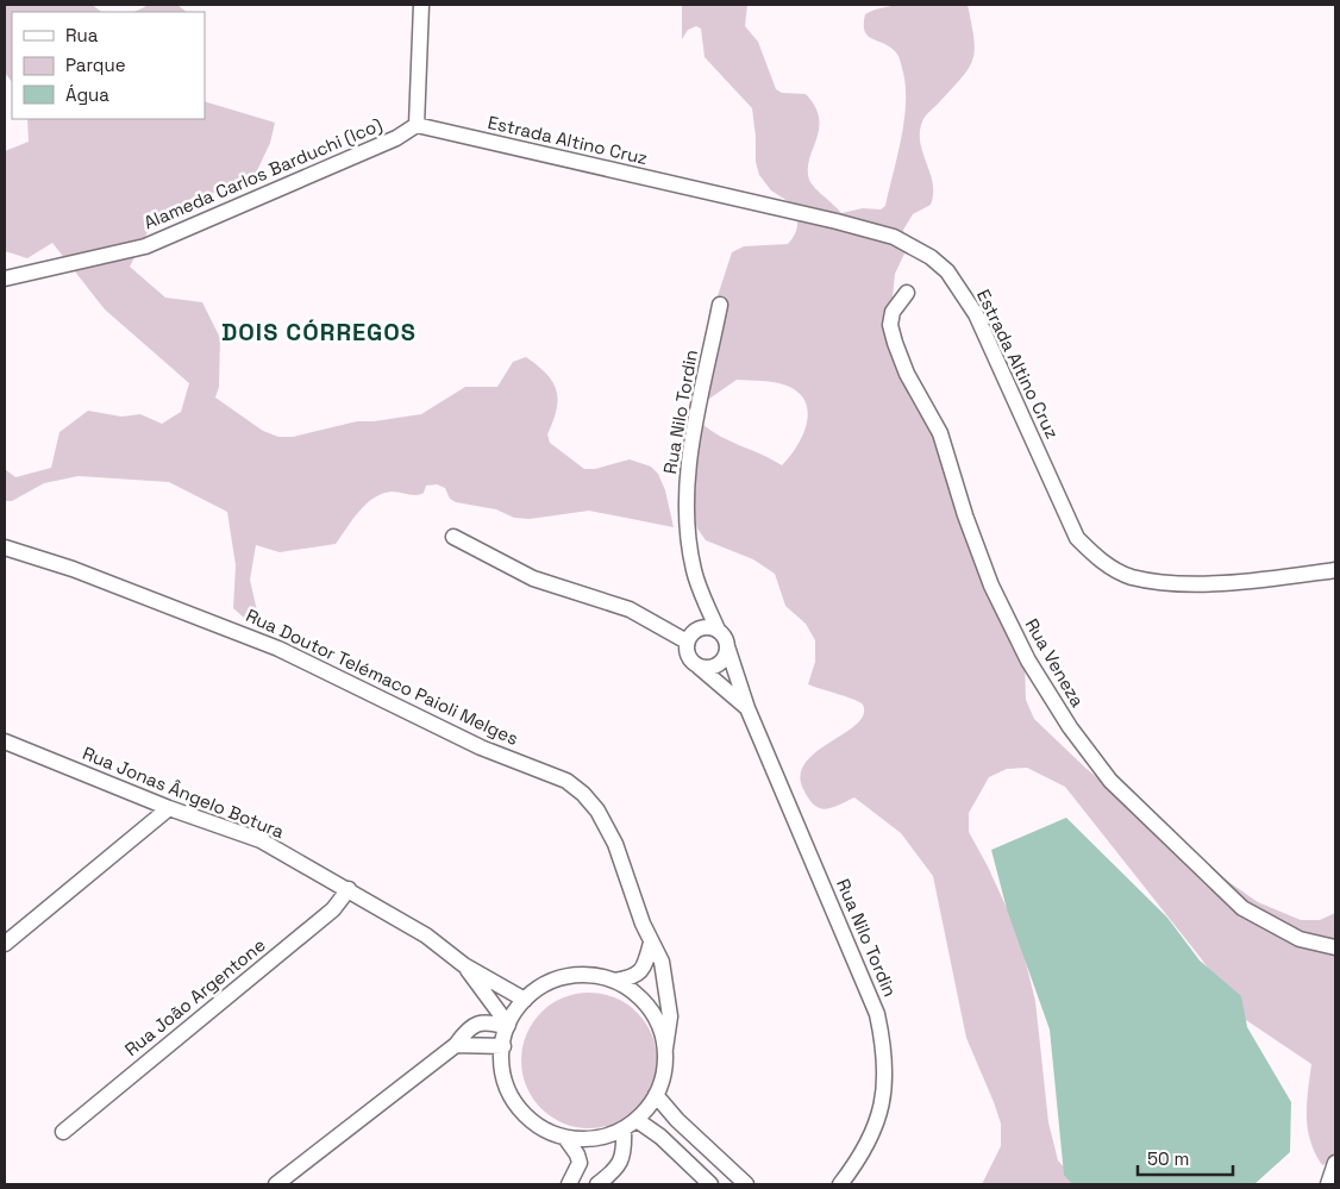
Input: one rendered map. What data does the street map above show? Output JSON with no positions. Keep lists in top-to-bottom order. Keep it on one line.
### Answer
{"streets":{"street":["Estrada Altino Cruz","Alameda Carlos Barduchi (Ico)","Rua Nilo Tordin","Rua Veneza","Rua Doutor Telémaco Paioli Melges","Rua Jonas Ângelo Botura","Rua João Argentone"]},"crossings":[["Estrada Altino Cruz","Alameda Carlos Barduchi (Ico)"],["Rua Doutor Telémaco Paioli Melges","Rua Jonas Ângelo Botura"],["Rua Jonas Ângelo Botura","Rua João Argentone"]],"districts":["DOIS CÓRREGOS"],"legend":["Rua","Parque","Água"],"scale_bar":"50 m"}
